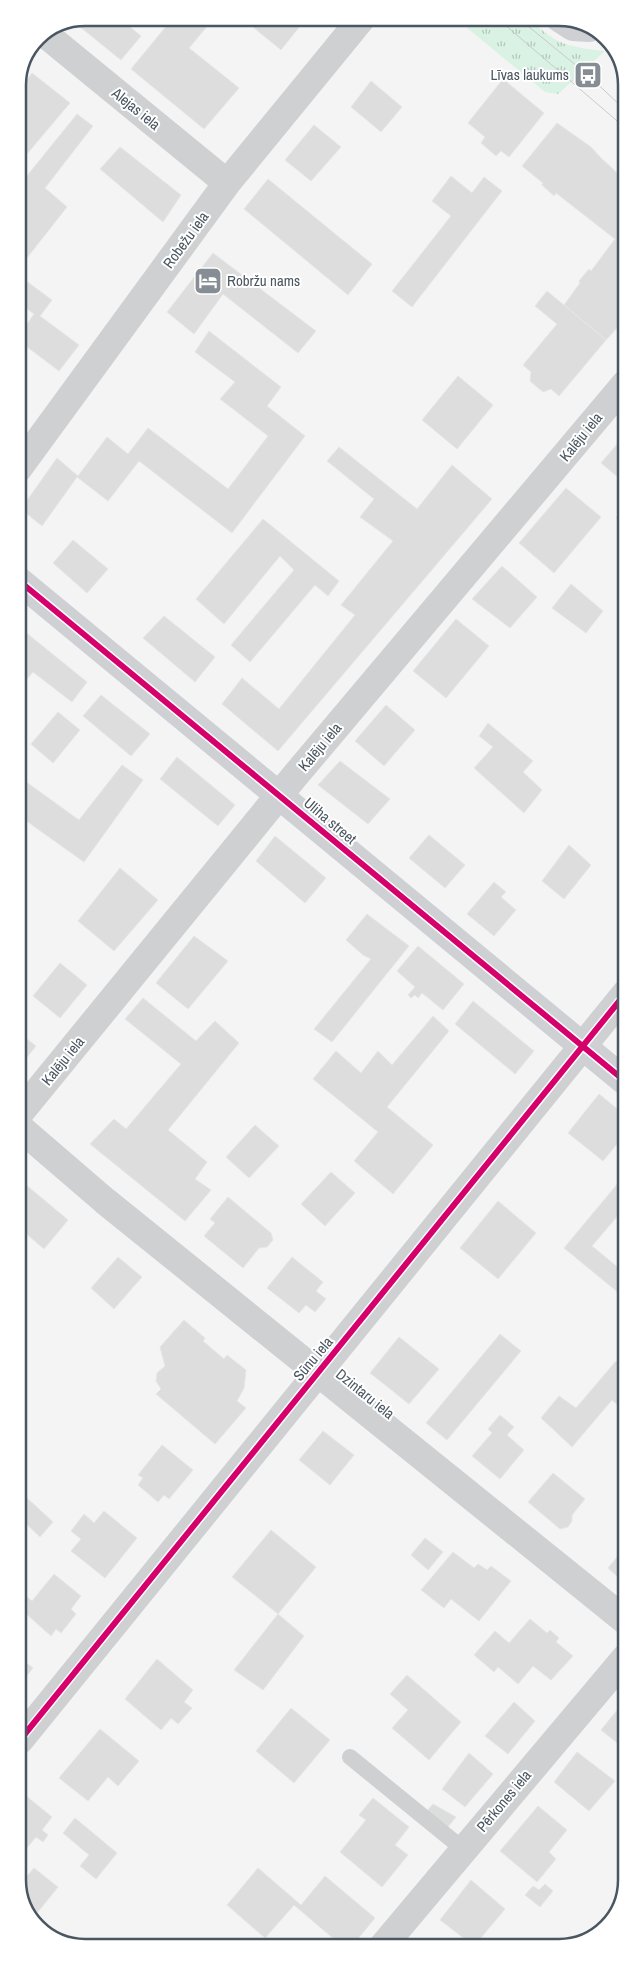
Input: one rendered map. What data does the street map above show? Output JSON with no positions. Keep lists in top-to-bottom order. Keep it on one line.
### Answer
{"streets":{"main road":["Uliha street"],"street":["Alejas iela","Robežu iela","Kalēju iela","Sūnu iela","Dzintaru iela","Pērkones iela"]},"crossings":[["Alejas iela","Robežu iela"],["Kalēju iela","Uliha street"],["Uliha street","Sūnu iela"],["Sūnu iela","Dzintaru iela"]],"places":{"bus stop":["Līvas laukums"],"hotel":["Robržu nams"]}}
